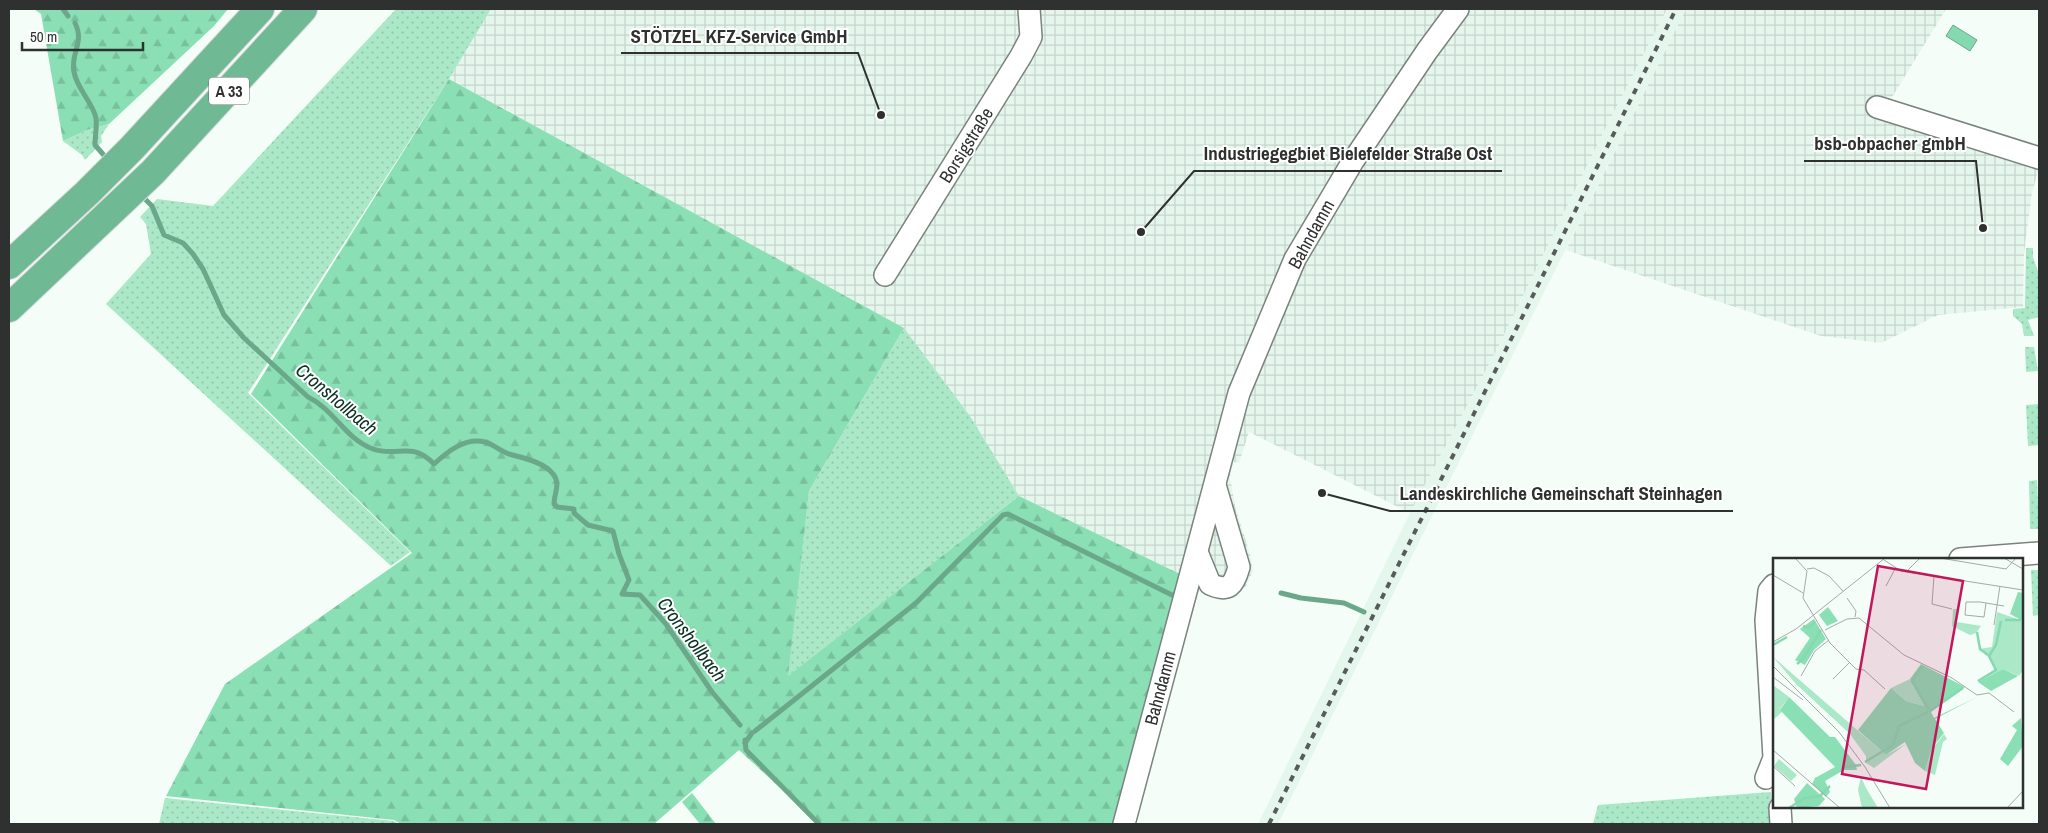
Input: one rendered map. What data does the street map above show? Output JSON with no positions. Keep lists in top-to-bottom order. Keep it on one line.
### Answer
{"streets":{"highway":["A 33"],"street":["Borsigstraße","Bahndamm"]},"water":["Cronshollbach"],"places":["STÖTZEL KFZ-Service GmbH","bsb-obpacher gmbH","Industriegegbiet Bielefelder Straße Ost","Landeskirchliche Gemeinschaft Steinhagen"],"scale_bar":"50 m"}
